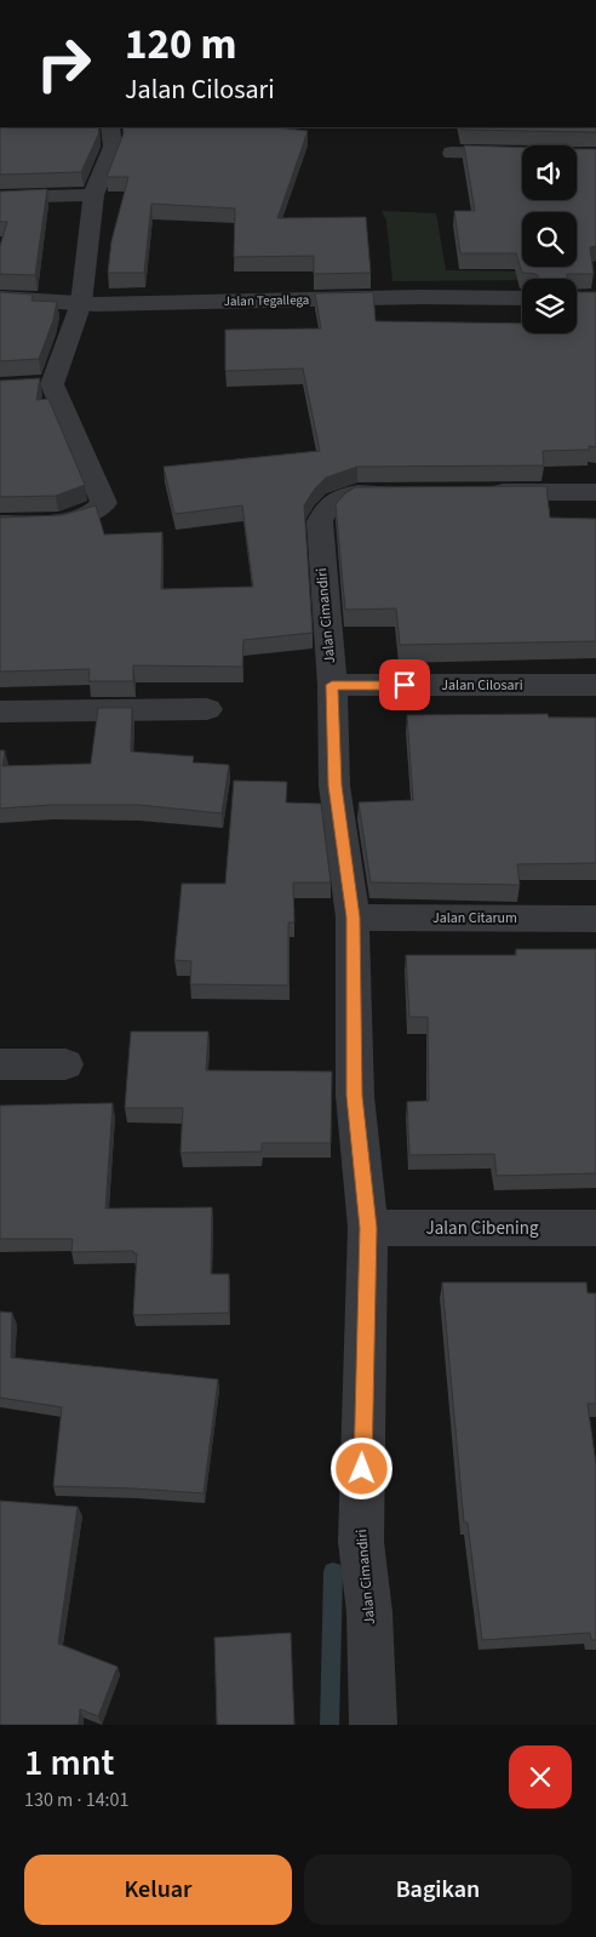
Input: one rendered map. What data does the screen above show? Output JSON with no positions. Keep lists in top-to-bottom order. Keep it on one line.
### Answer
{"streets":{"street":["Jalan Tegallega","Jalan Cimandiri","Jalan Cilosari","Jalan Citarum","Jalan Cibening"]},"crossings":[["Jalan Cimandiri","Jalan Cilosari"],["Jalan Cimandiri","Jalan Citarum"],["Jalan Cimandiri","Jalan Cibening"]],"page":{"turn":["120 m","Jalan Cilosari"],"heading":["1 mnt","130 m · 14:01"],"buttons":["Keluar","Bagikan"]}}
